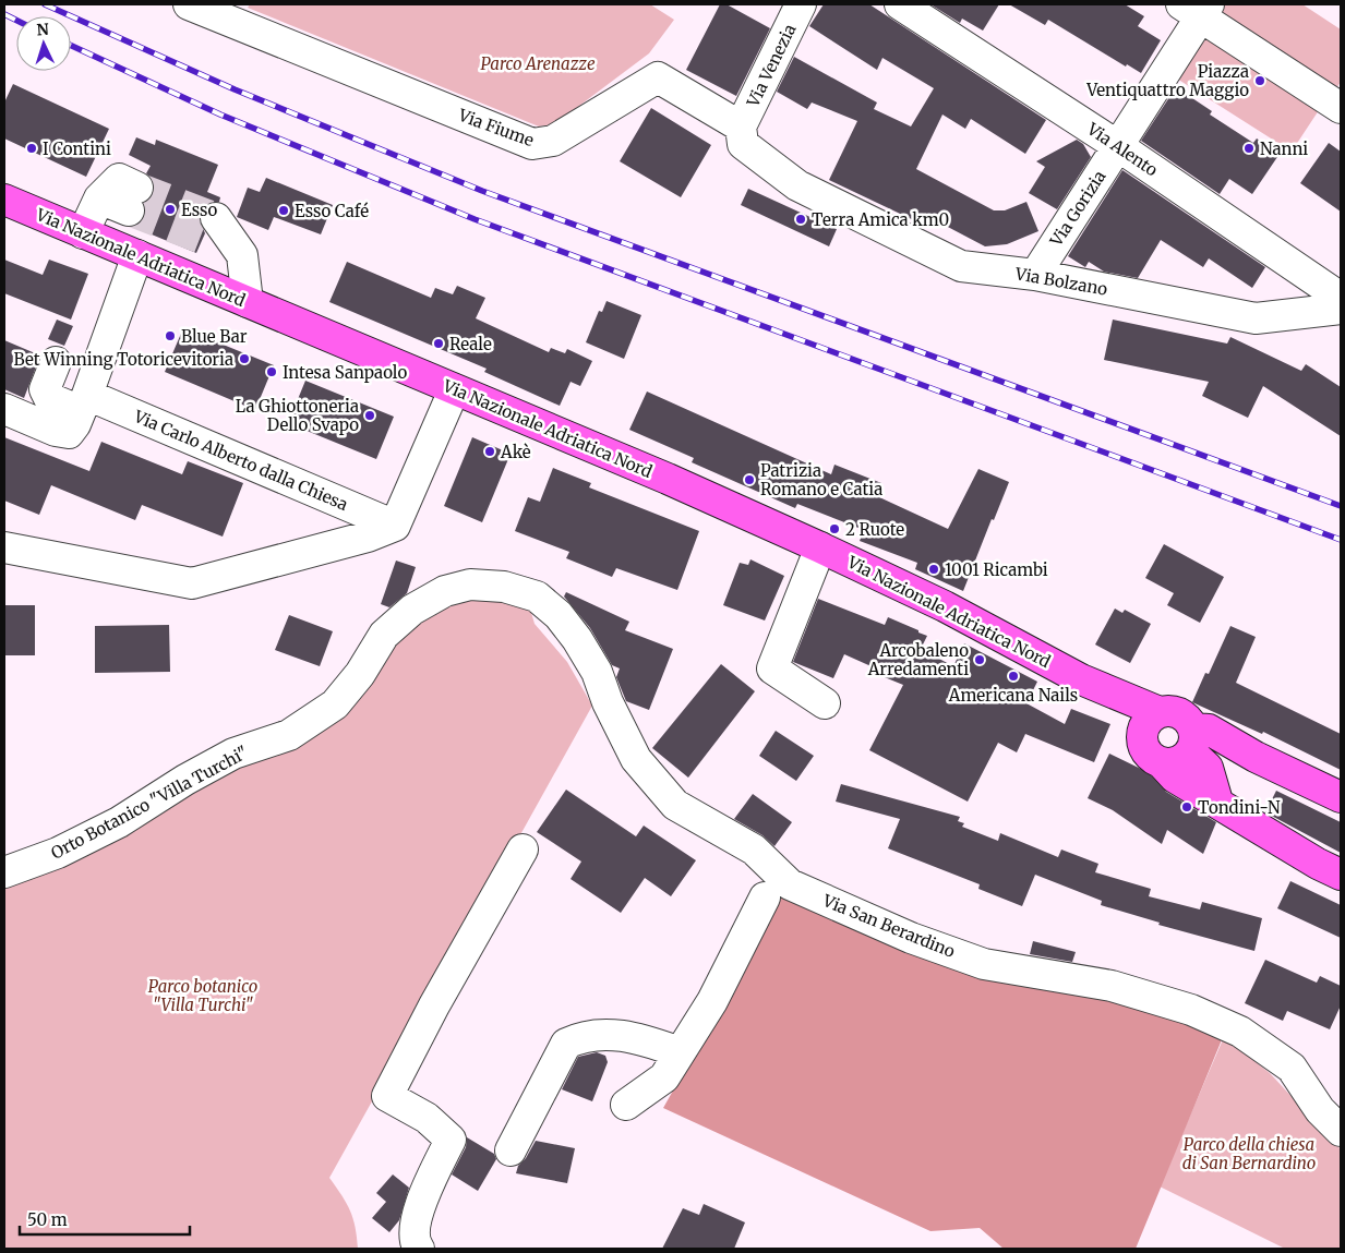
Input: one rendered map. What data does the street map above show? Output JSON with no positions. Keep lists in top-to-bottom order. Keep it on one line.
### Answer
{"streets":{"main road":["Via Nazionale Adriatica Nord"],"street":["Via Venezia","Via Fiume","Via Alento","Via Gorizia","Via Bolzano","Via Carlo Alberto dalla Chiesa","Orto Botanico \"Villa Turchi\"","Via San Berardino"]},"crossings":[["Via Venezia","Via Fiume"],["Via Venezia","Via Bolzano"],["Via Fiume","Via Bolzano"],["Via Alento","Via Gorizia"],["Via Gorizia","Via Bolzano"],["Orto Botanico \"Villa Turchi\"","Via San Berardino"]],"parks":["Parco Arenazze","Parco botanico \"Villa Turchi\"","Parco della chiesa di San Bernardino"],"places":["Piazza Ventiquattro Maggio","I Contini","Nanni","Esso","Esso Café","Terra Amica km0","Blue Bar","Reale","Bet Winning Totoricevitoria","Intesa Sanpaolo","La Ghiottoneria Dello Svapo","Akè","Patrizia Romano e Catia","2 Ruote","1001 Ricambi","Arcobaleno Arredamenti","Americana Nails","Tondini-N"],"scale_bar":"50 m","north":"top"}
